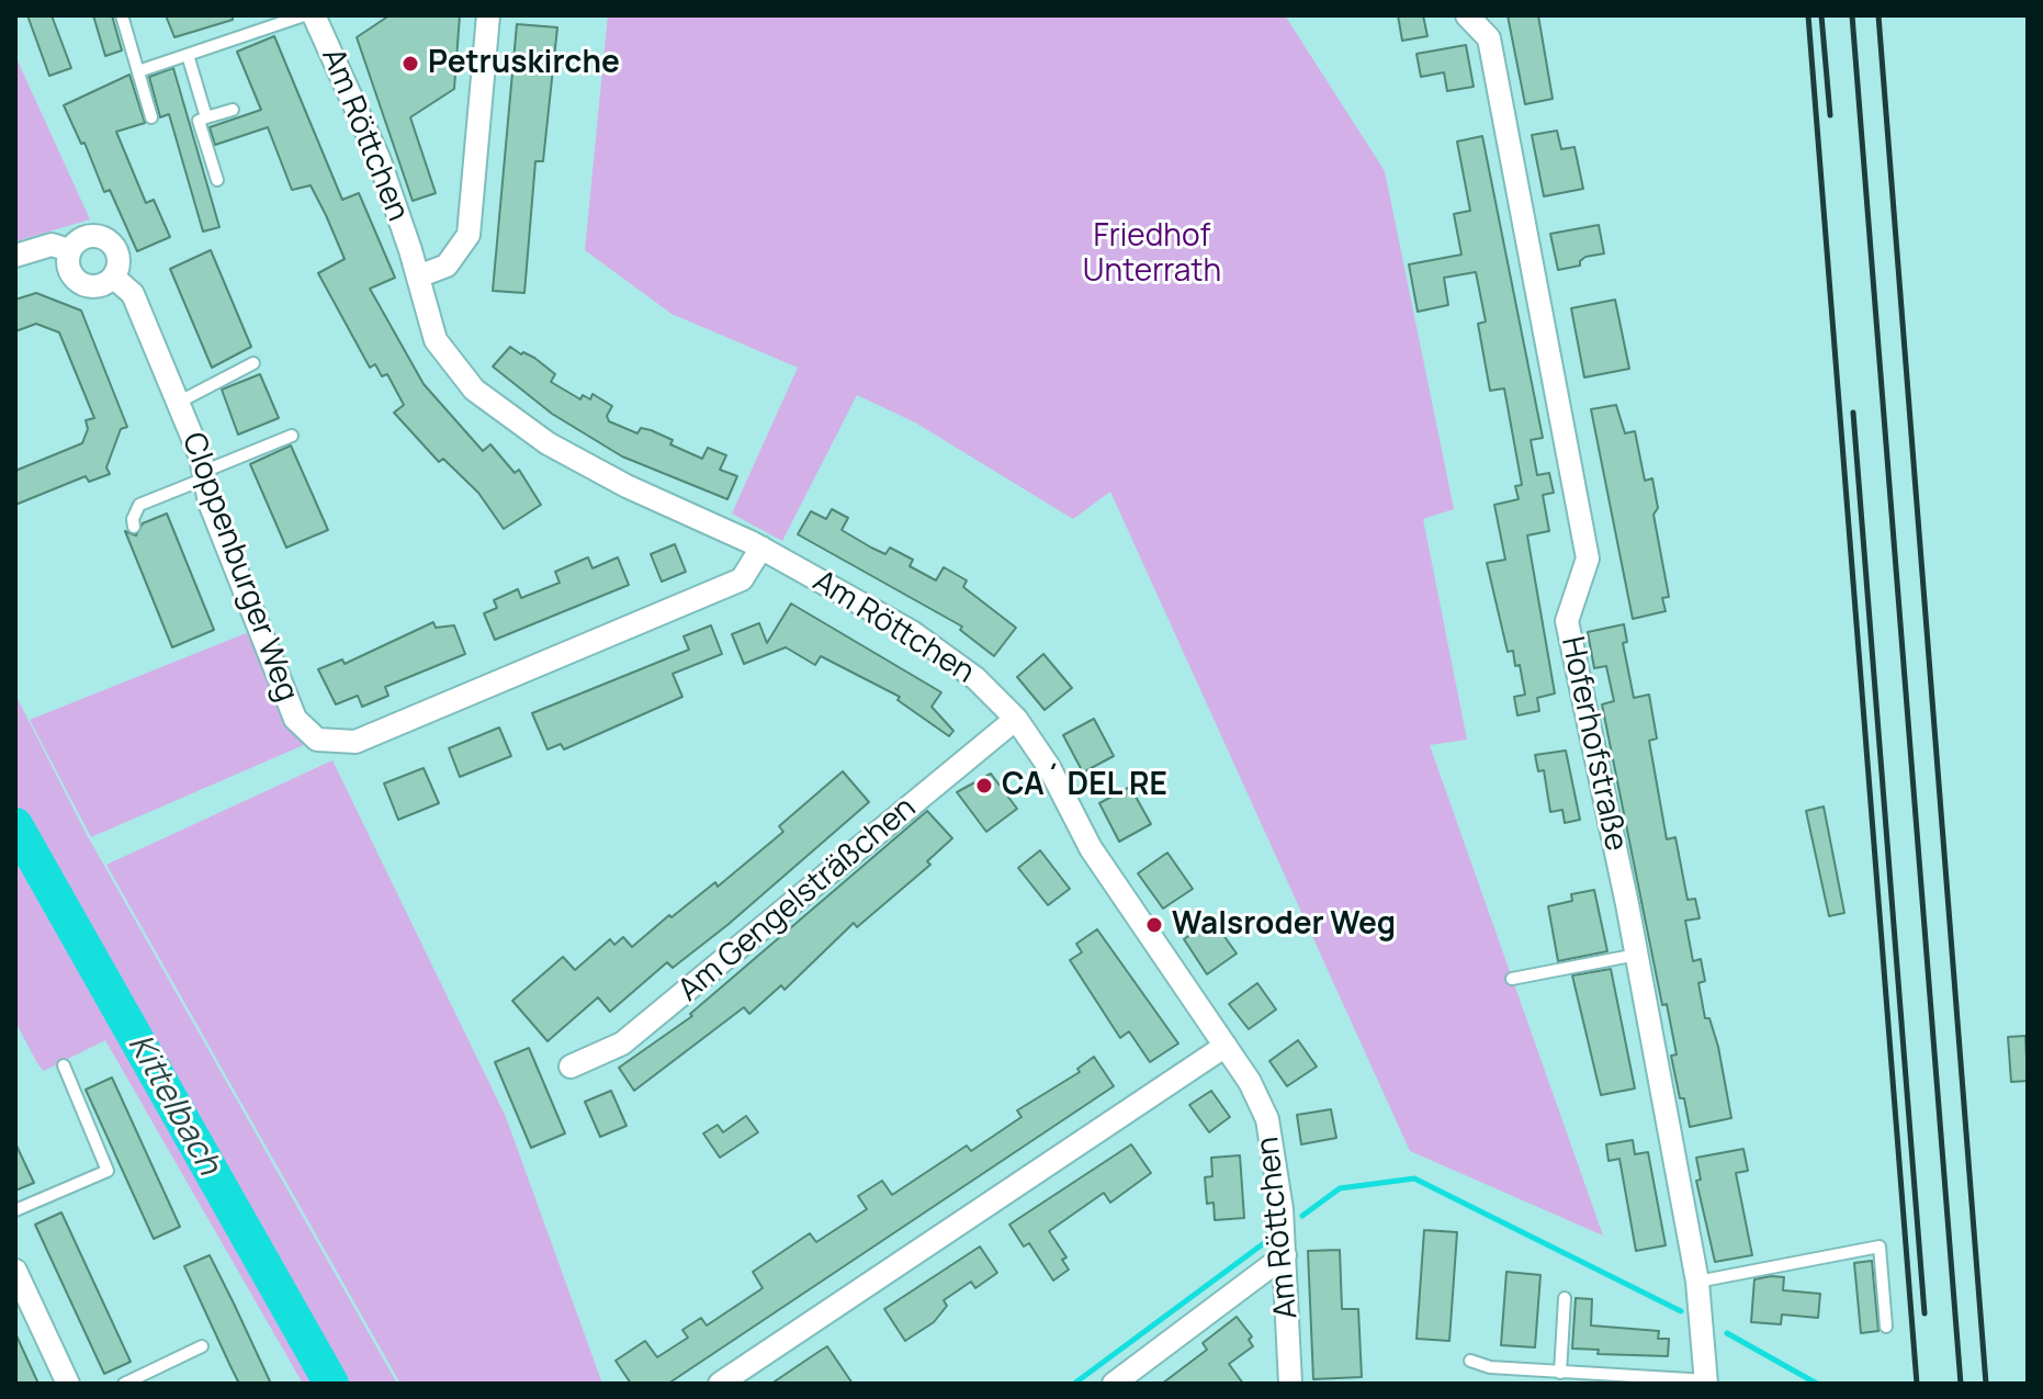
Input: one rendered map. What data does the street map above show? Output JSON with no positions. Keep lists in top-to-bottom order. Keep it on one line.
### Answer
{"streets":{"street":["Am Röttchen","Cloppenburger Weg","Hoferhofstraße","Am Gengelsträßchen"]},"crossings":[["Am Röttchen","Cloppenburger Weg"],["Am Röttchen","Am Gengelsträßchen"]],"water":["Kittelbach"],"parks":["Friedhof Unterrath"],"places":["Petruskirche","CA´ DEL RE","Walsroder Weg"]}
